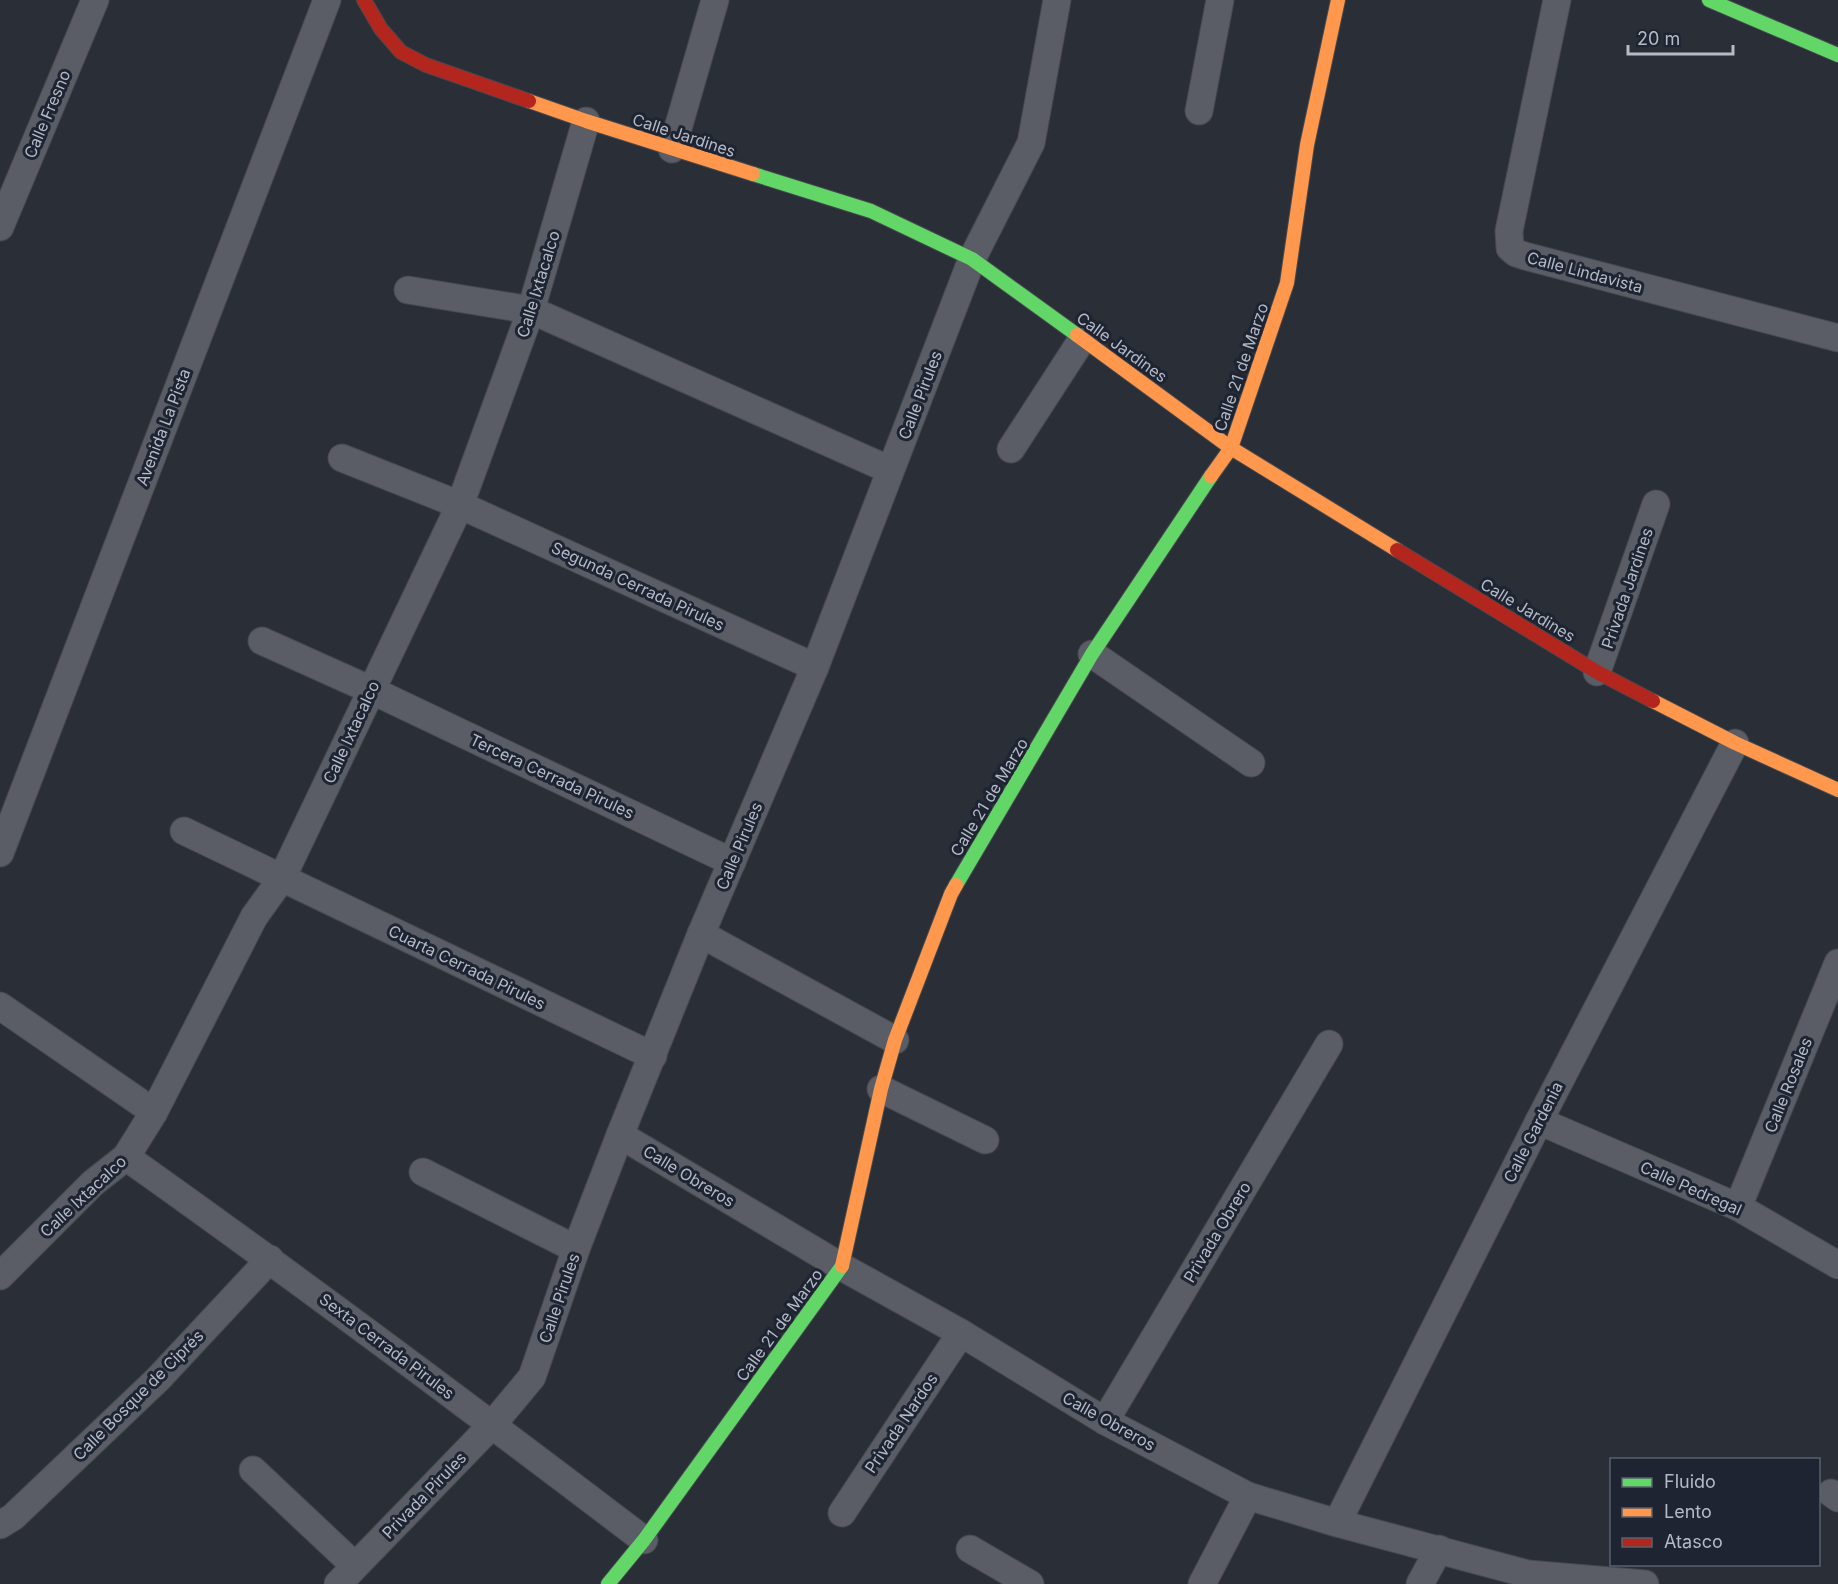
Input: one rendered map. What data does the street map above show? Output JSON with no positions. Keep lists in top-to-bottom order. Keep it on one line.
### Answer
{"streets":{"street":["Calle Fresno","Calle Jardines","Calle Lindavista","Calle Ixtacalco","Calle 21 de Marzo","Calle Pirules","Avenida La Pista","Segunda Cerrada Pirules","Privada Jardines","Tercera Cerrada Pirules","Cuarta Cerrada Pirules","Calle Rosales","Calle Gardenia","Calle Obreros","Calle Pedregal","Privada Obrero","Sexta Cerrada Pirules","Calle Bosque de Ciprés","Privada Nardos","Privada Pirules"]},"crossings":[["Calle Jardines","Calle Ixtacalco"],["Calle Jardines","Calle 21 de Marzo"],["Calle Jardines","Calle Pirules"],["Calle Jardines","Privada Jardines"],["Calle Jardines","Calle Gardenia"],["Calle Ixtacalco","Segunda Cerrada Pirules"],["Calle Ixtacalco","Tercera Cerrada Pirules"],["Calle Ixtacalco","Cuarta Cerrada Pirules"],["Calle Ixtacalco","Sexta Cerrada Pirules"],["Calle 21 de Marzo","Calle Obreros"],["Calle 21 de Marzo","Sexta Cerrada Pirules"],["Calle Pirules","Segunda Cerrada Pirules"],["Calle Pirules","Tercera Cerrada Pirules"],["Calle Pirules","Cuarta Cerrada Pirules"],["Calle Pirules","Calle Obreros"],["Calle Pirules","Sexta Cerrada Pirules"],["Calle Pirules","Privada Pirules"],["Calle Rosales","Calle Pedregal"],["Calle Gardenia","Calle Obreros"],["Calle Gardenia","Calle Pedregal"],["Calle Obreros","Privada Obrero"],["Calle Obreros","Privada Nardos"],["Sexta Cerrada Pirules","Calle Bosque de Ciprés"],["Sexta Cerrada Pirules","Privada Pirules"]],"legend":["Fluido","Lento","Atasco"],"scale_bar":"20 m"}
